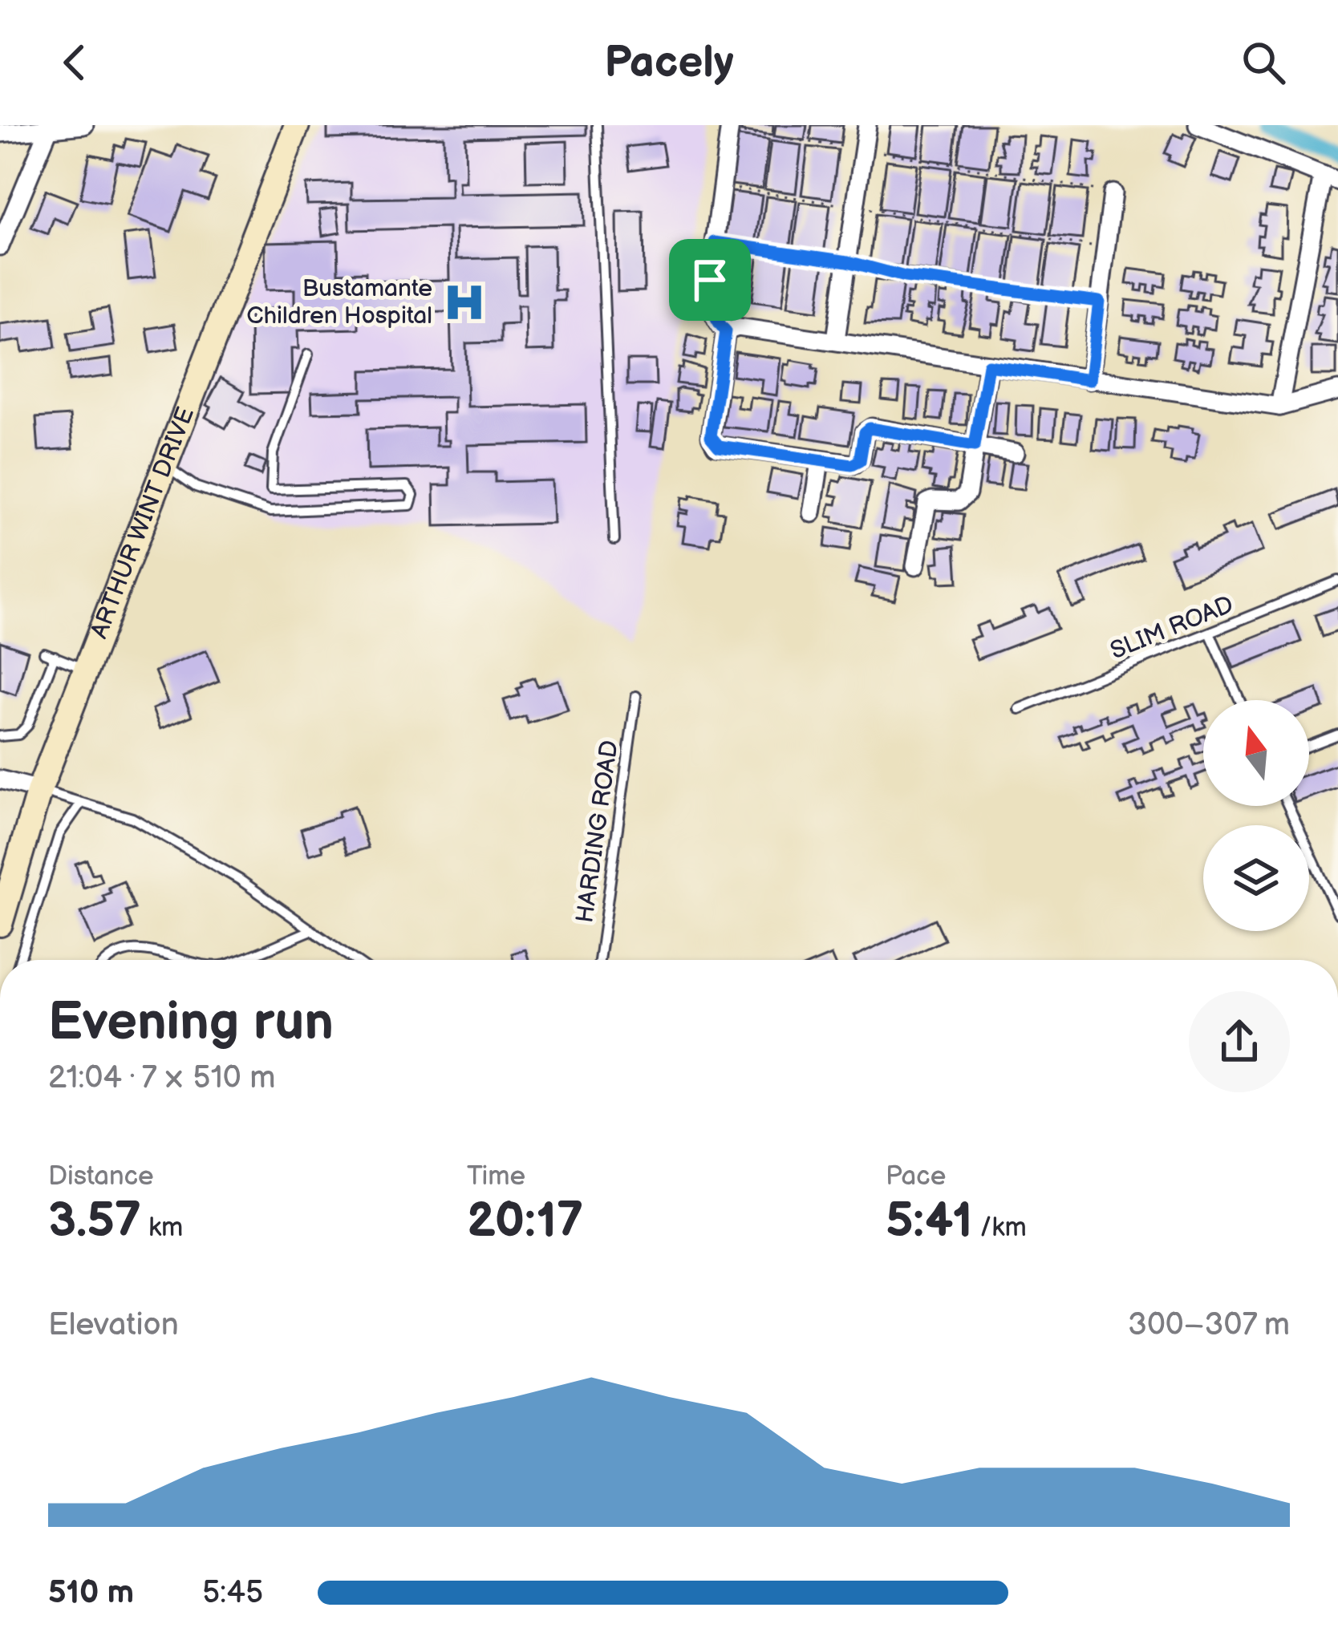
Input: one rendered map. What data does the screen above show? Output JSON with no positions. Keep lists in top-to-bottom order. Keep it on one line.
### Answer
{"streets":{"main road":["ARTHUR WINT DRIVE"],"lane":["SLIM ROAD","HARDING ROAD"]},"places":{"hospital":["Bustamante Children Hospital"]},"north":"top","page":{"header":"Pacely","heading":["Evening run","21:04 · 7 × 510 m"],"stats":[["Distance","3.57 km"],["Time","20:17"],["Pace","5:41 /km"]],"chart":["Elevation","300–307 m"],"list":[{"name":"510 m","note":"5:45"}]}}
